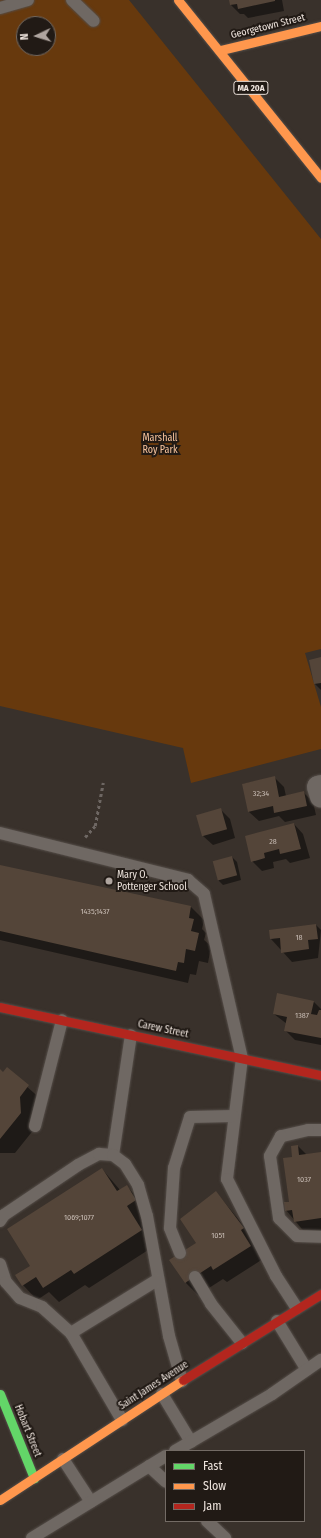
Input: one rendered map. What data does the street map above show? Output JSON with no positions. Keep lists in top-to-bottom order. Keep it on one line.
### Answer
{"streets":{"main road":["Georgetown Street","MA 20A","Carew Street","Saint James Avenue","Hobart Street"]},"crossings":[["Georgetown Street","MA 20A"],["Saint James Avenue","Hobart Street"]],"parks":["Marshall Roy Park"],"places":["Mary O. Pottenger School"],"house_numbers":["32;34","28","1435;1437","18","1387","1037","1069;1077","1051"],"legend":["Fast","Slow","Jam"],"north":"left"}
